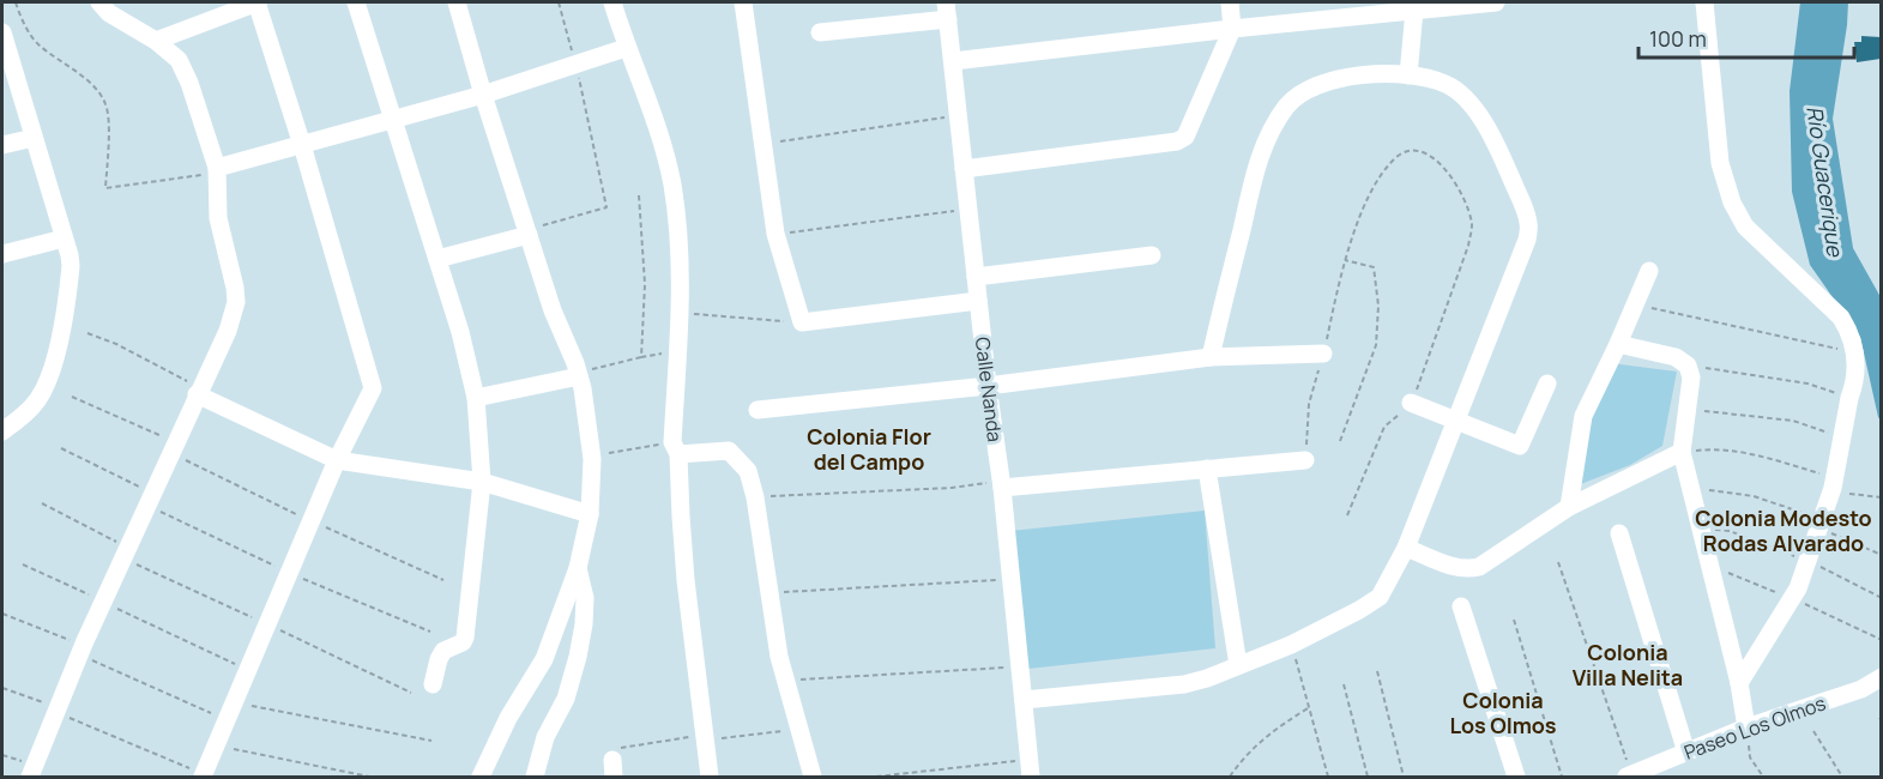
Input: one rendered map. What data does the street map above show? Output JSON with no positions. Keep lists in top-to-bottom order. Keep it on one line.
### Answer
{"streets":{"street":["Calle Nanda","Paseo Los Olmos"]},"districts":["Colonia Flor del Campo","Colonia Modesto Rodas Alvarado","Colonia Villa Nelita","Colonia Los Olmos"],"water":["Río Guacerique"],"scale_bar":"100 m"}
